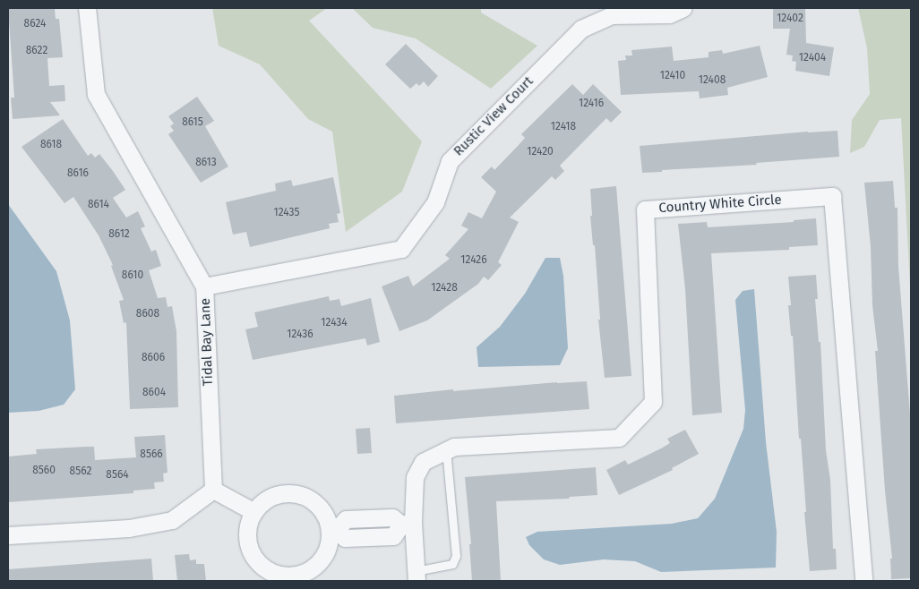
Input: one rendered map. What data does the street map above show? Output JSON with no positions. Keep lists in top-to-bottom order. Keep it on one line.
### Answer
{"streets":{"street":["Rustic View Court","Country White Circle","Tidal Bay Lane"]},"crossings":[["Rustic View Court","Tidal Bay Lane"]],"house_numbers":["12402","8624","8622","12404","12410","12408","12416","8615","12418","8618","12420","8613","8616","8614","12435","8612","12426","8610","12428","8608","12434","12436","8606","8604","8566","8560","8562","8564"]}
